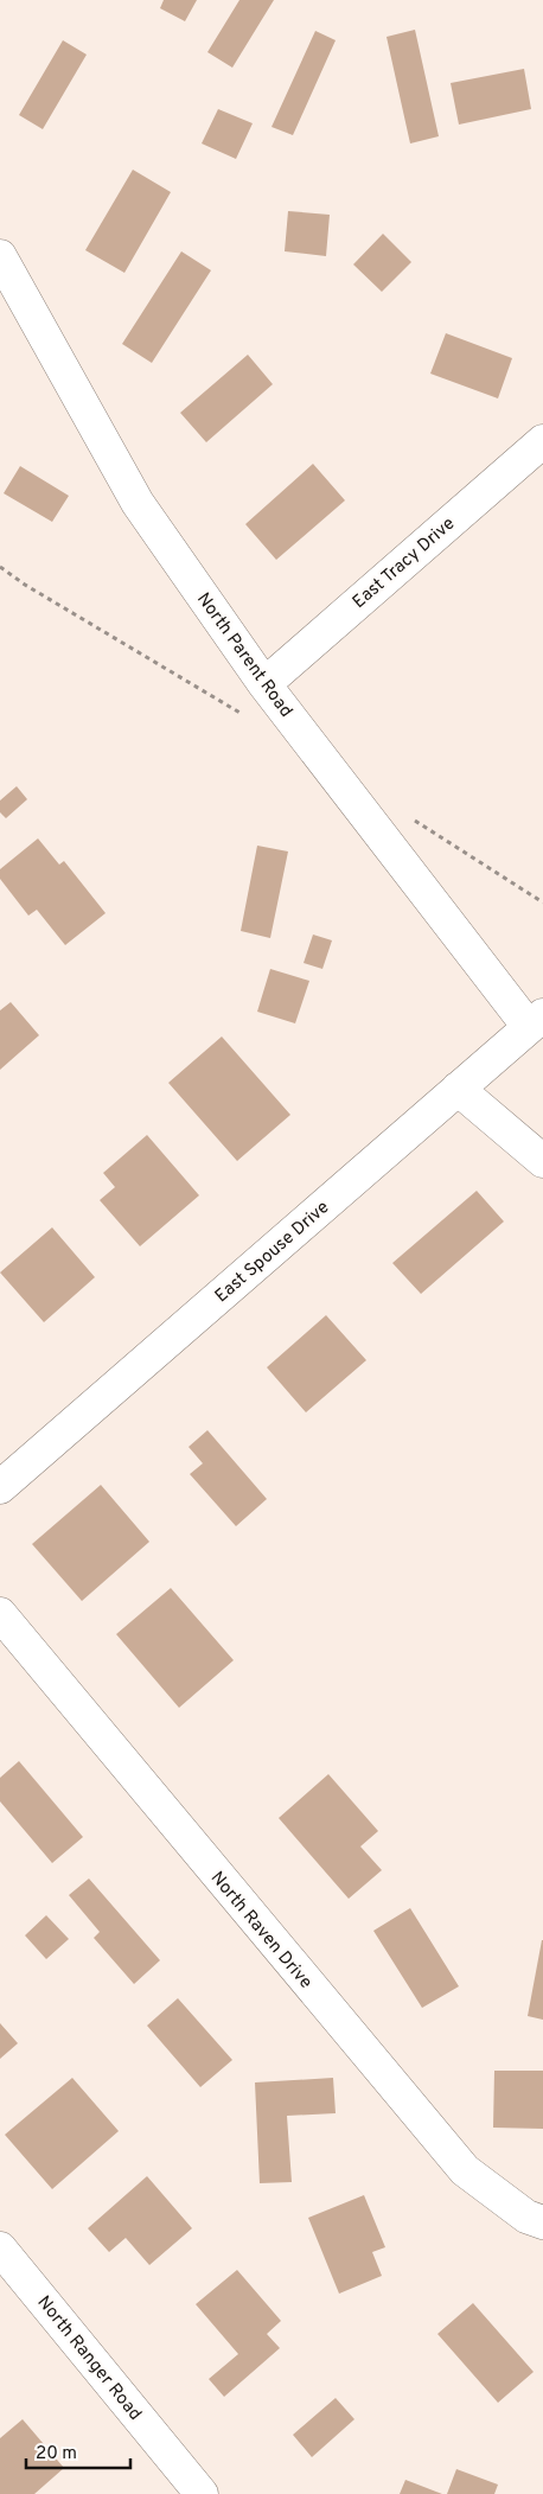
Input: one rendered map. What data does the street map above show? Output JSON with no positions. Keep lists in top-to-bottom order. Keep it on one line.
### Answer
{"streets":{"street":["East Tracy Drive","North Parent Road","East Spouse Drive","North Raven Drive","North Ranger Road"]},"crossings":[["East Tracy Drive","North Parent Road"],["North Parent Road","East Spouse Drive"]],"scale_bar":"20 m"}
